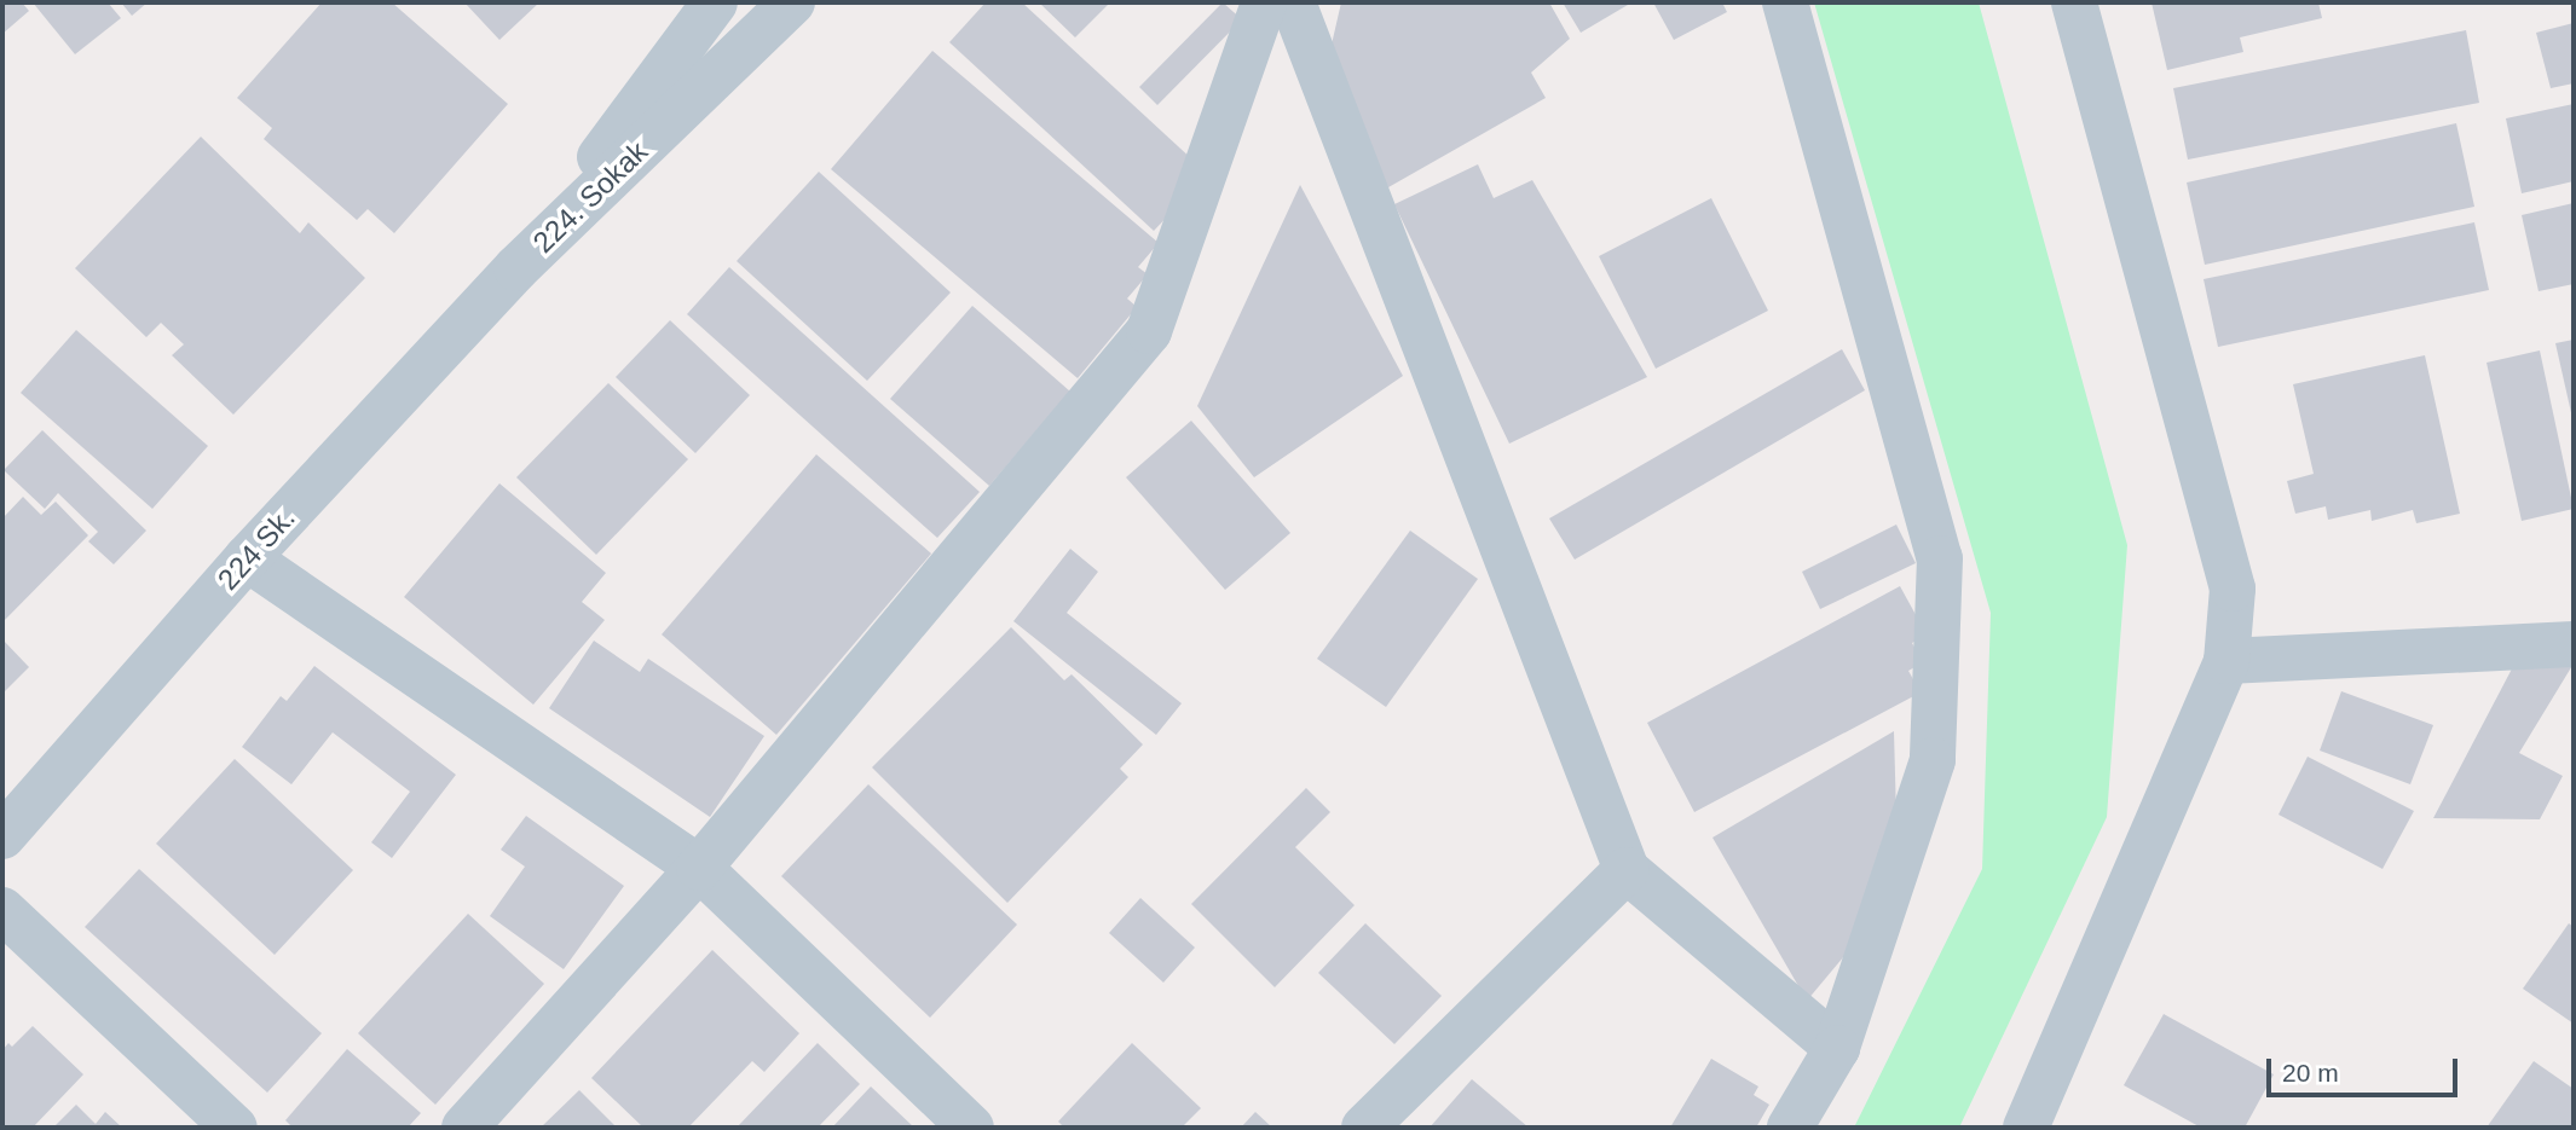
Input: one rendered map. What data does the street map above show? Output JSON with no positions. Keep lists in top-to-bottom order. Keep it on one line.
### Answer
{"streets":{"street":["224. Sokak","224 Sk."]},"crossings":[["224. Sokak","224 Sk."]],"scale_bar":"20 m"}
